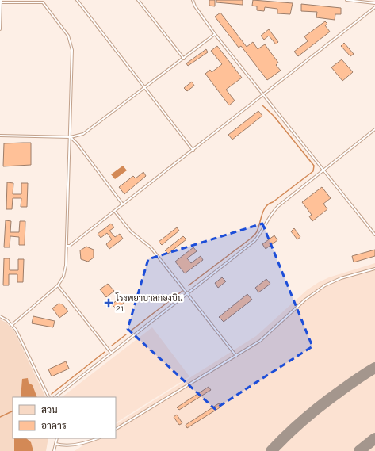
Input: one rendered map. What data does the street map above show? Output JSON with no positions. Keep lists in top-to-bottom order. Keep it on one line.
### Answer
{"places":{"health":["โรงพยาบาลกองบิน 21"]},"legend":["สวน","อาคาร"]}
